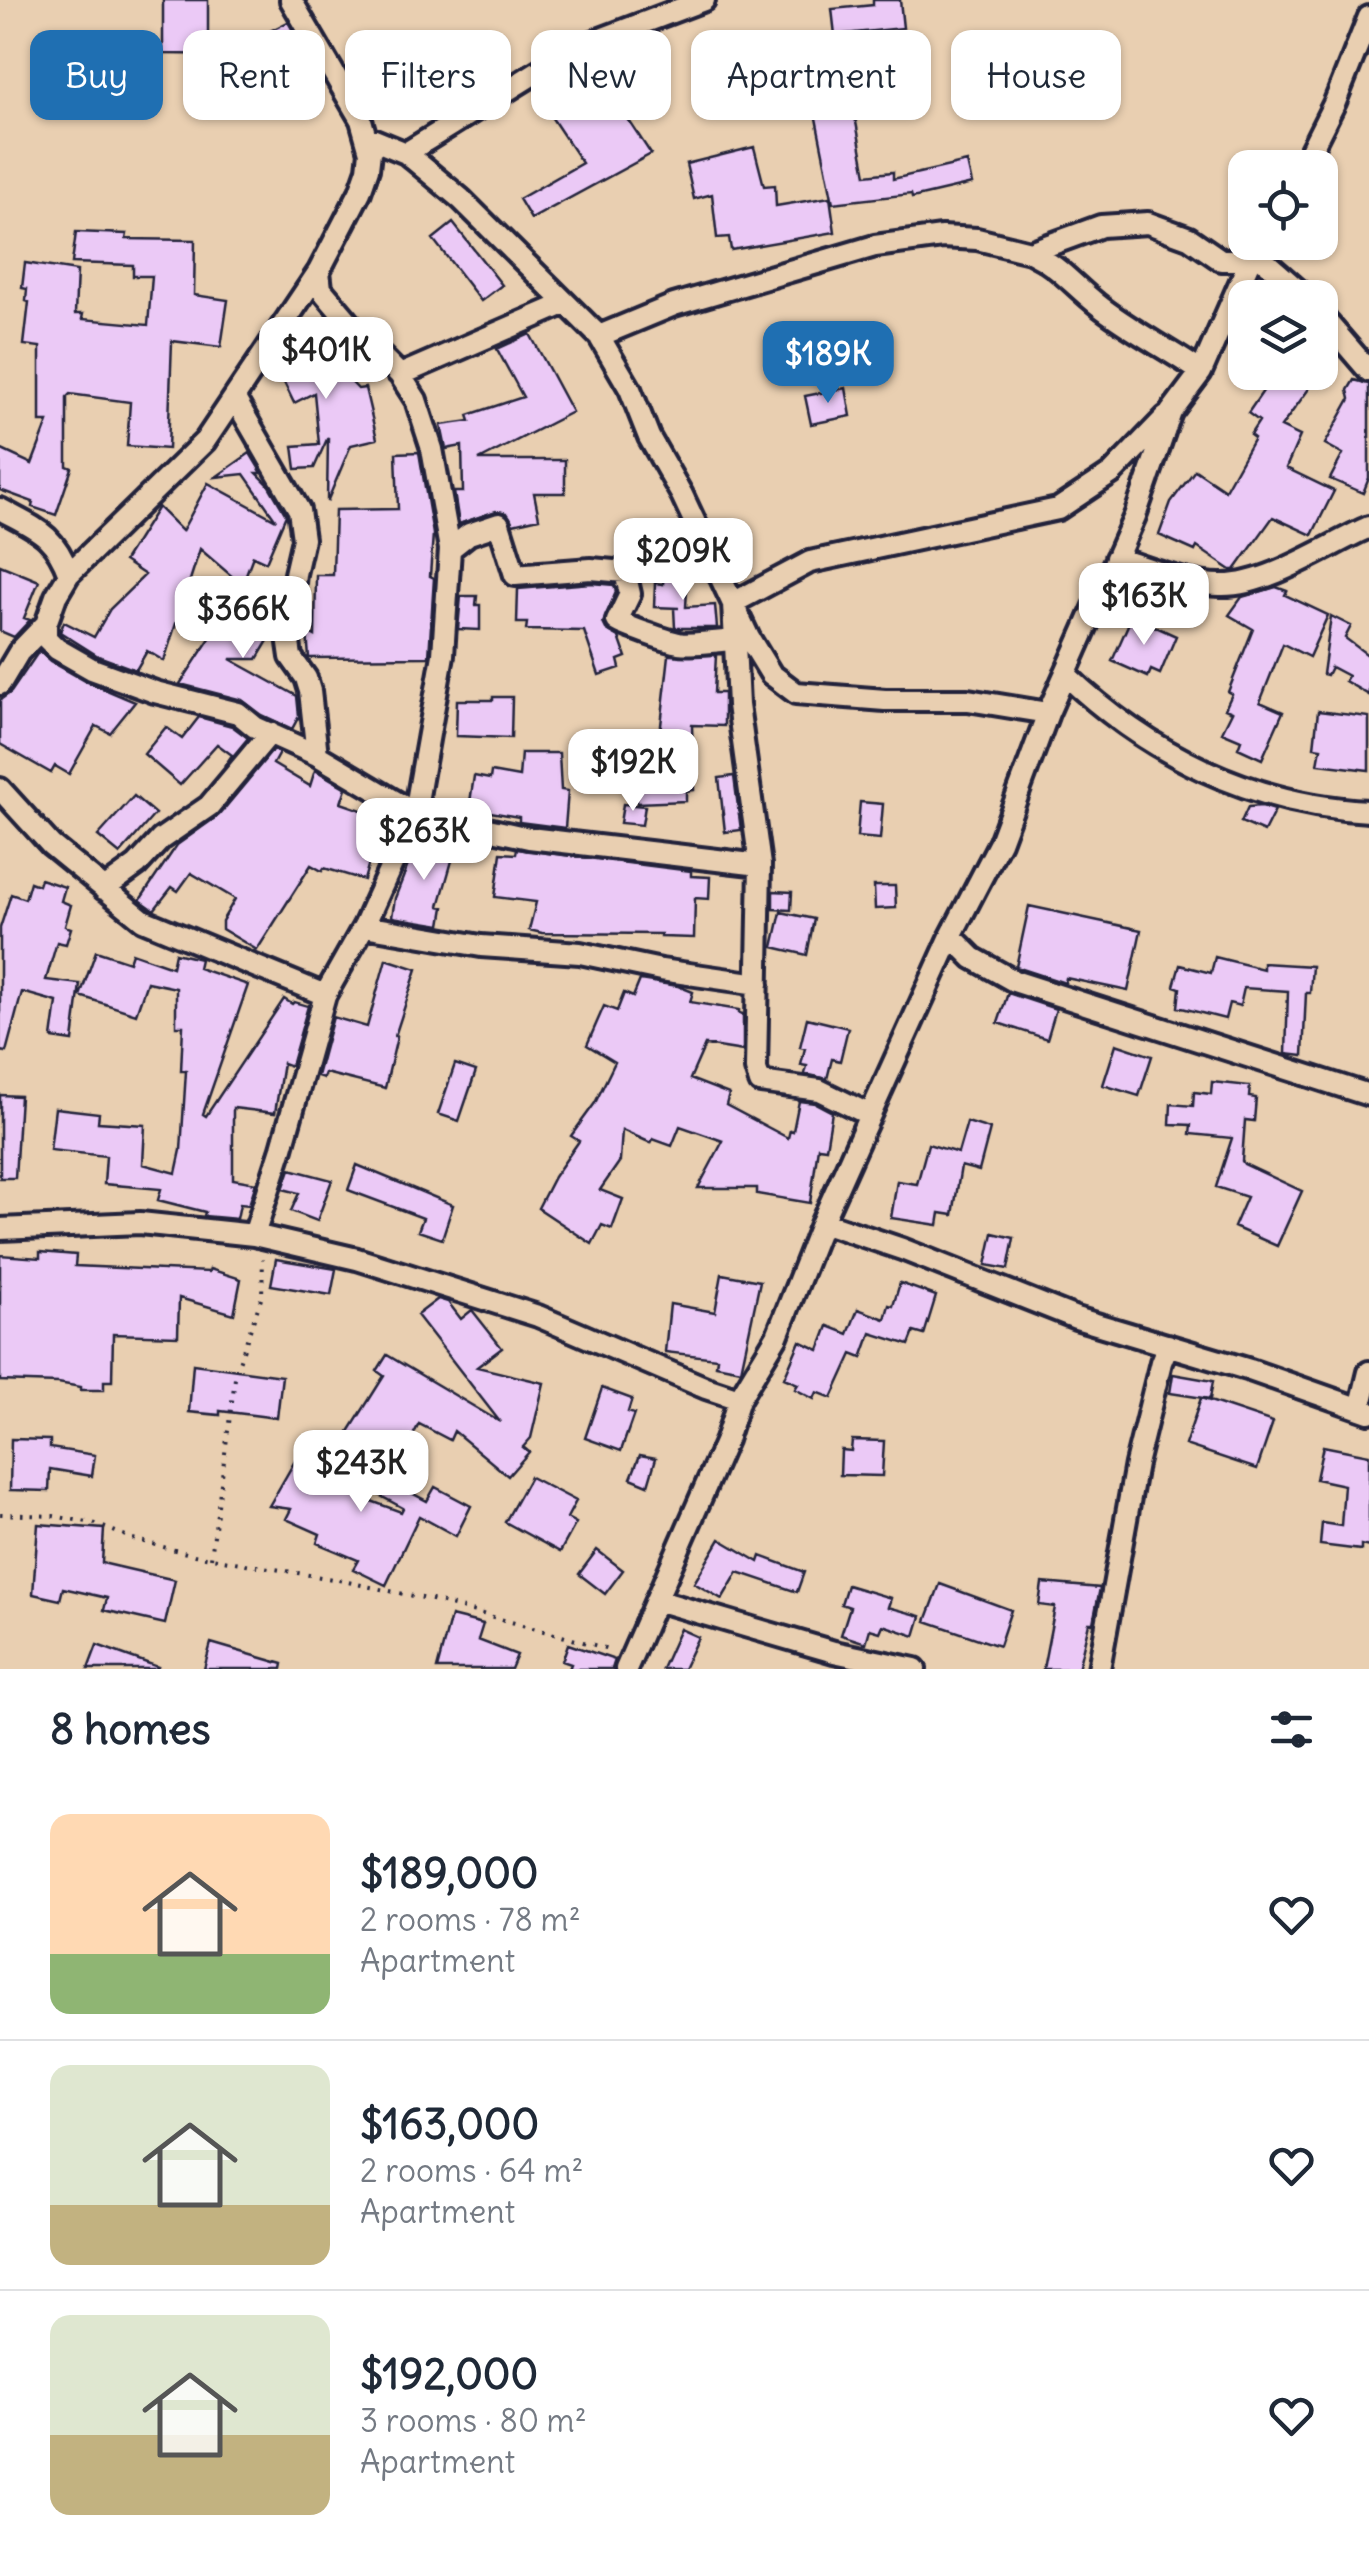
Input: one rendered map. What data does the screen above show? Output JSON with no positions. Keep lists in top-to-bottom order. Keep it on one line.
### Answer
{"page":{"chip":["Buy","Rent","Filters","New","Apartment","House"],"price":["$401K","$189K","$209K","$163K","$366K","$192K","$263K","$243K"],"heading":"8 homes","list":[{"name":"$189,000","note":"2 rooms · 78 m² · Apartment"},{"name":"$163,000","note":"2 rooms · 64 m² · Apartment"},{"name":"$192,000","note":"3 rooms · 80 m² · Apartment"}]}}
